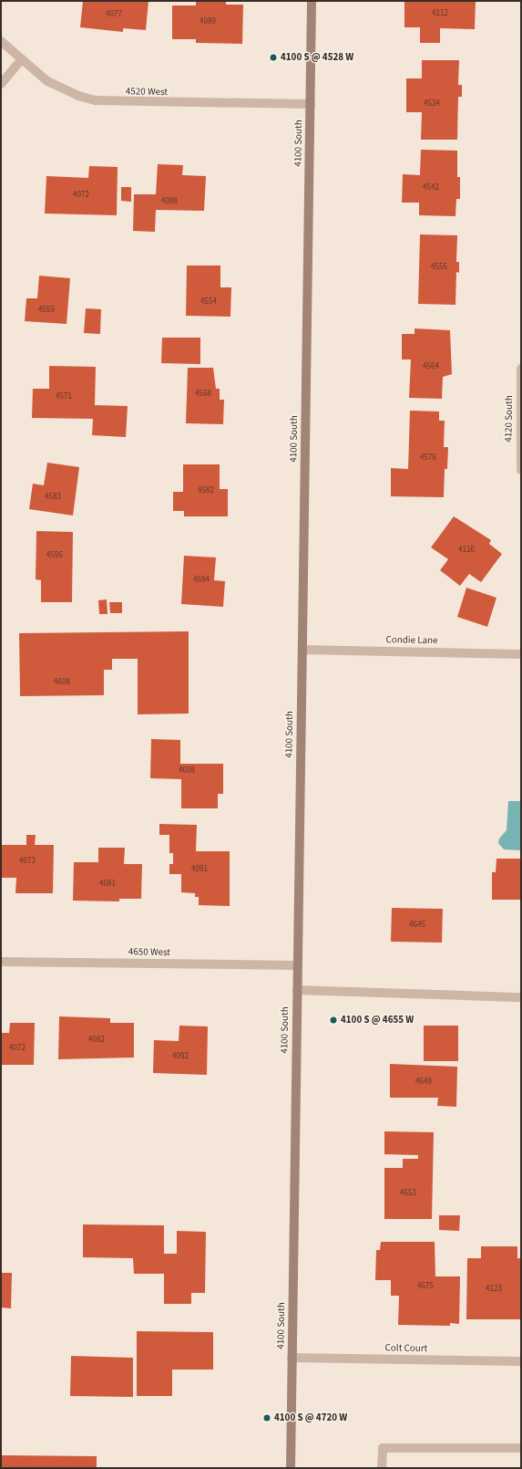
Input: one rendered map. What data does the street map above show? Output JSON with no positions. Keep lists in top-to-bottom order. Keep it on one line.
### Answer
{"streets":{"main road":["4100 South"],"street":["4520 West","4120 South","Condie Lane","4650 West","Colt Court"]},"crossings":[["4520 West","4100 South"],["4100 South","Condie Lane"],["4100 South","4650 West"],["4100 South","Colt Court"]],"places":["4100 S @ 4528 W","4100 S @ 4655 W","4100 S @ 4720 W"],"house_numbers":["4112","4077","4089","4534","4542","4072","4088","4556","4554","4559","4564","4568","4571","4576","4582","4583","4116","4595","4594","4608","4608","4073","4091","4081","4645","4082","4072","4092","4649","4653","4675","4123"]}
